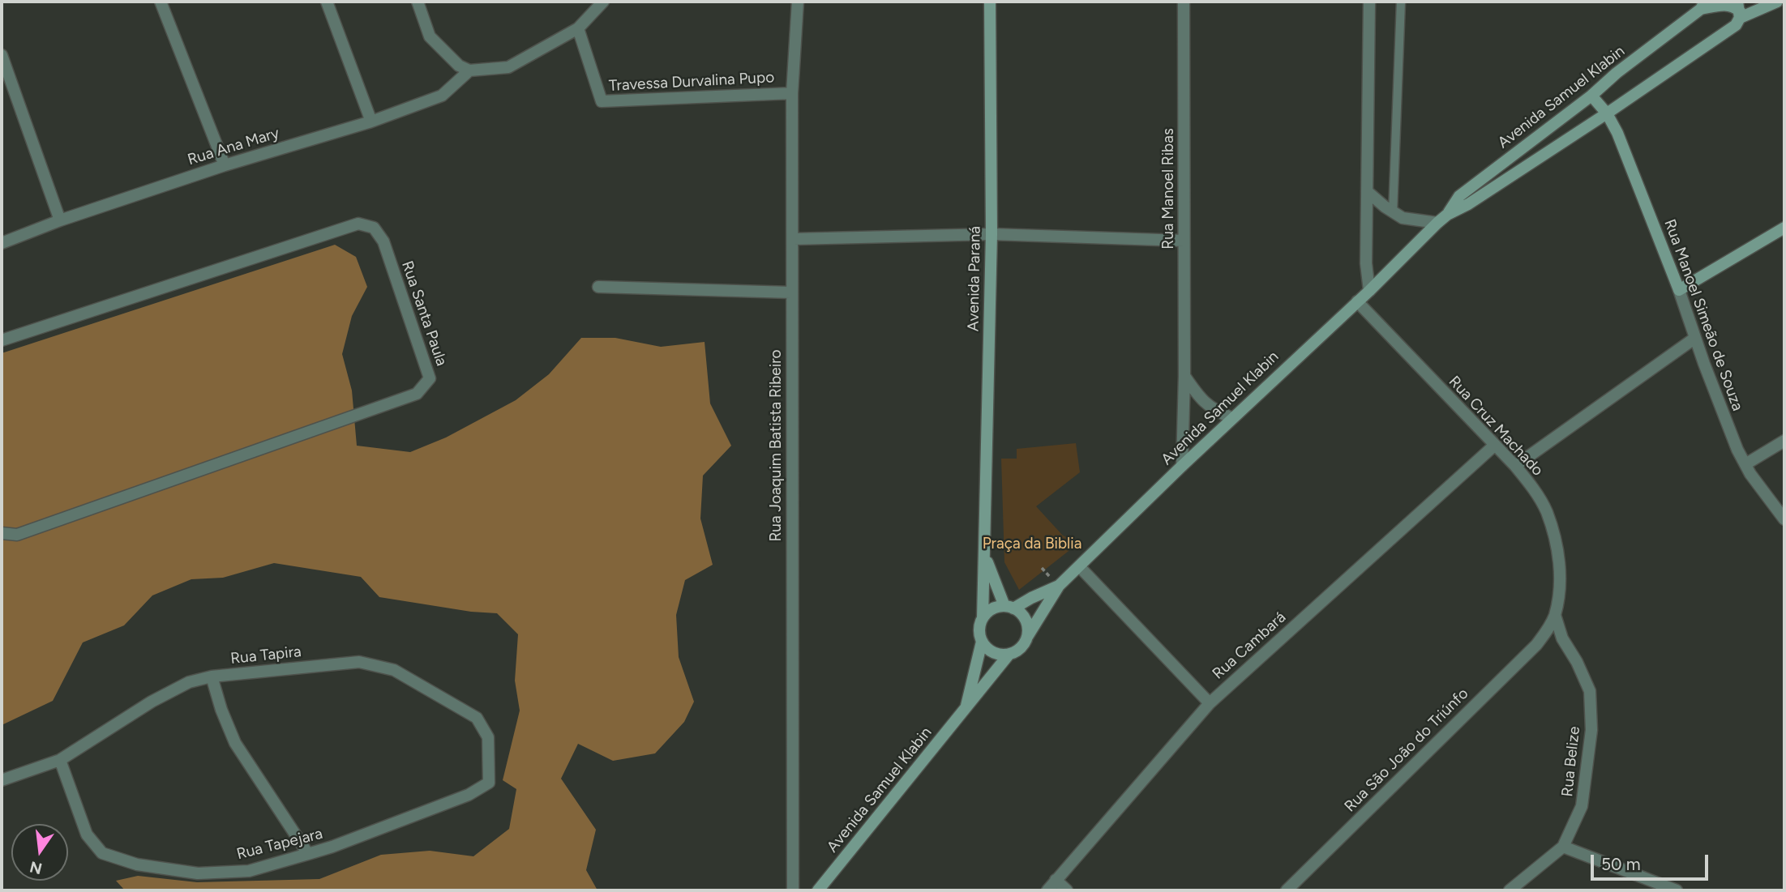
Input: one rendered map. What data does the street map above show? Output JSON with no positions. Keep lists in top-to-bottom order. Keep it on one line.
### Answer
{"streets":{"main road":["Avenida Samuel Klabin","Avenida Paraná","Rua Manoel Simeão de Souza"],"street":["Travessa Durvalina Pupo","Rua Ana Mary","Rua Manoel Ribas","Rua Santa Paula","Rua Cruz Machado","Rua Joaquim Batista Ribeiro","Rua Cambará","Rua Tapira","Rua São João do Triúnfo","Rua Belize","Rua Tapejara"]},"crossings":[["Travessa Durvalina Pupo","Rua Joaquim Batista Ribeiro"],["Avenida Samuel Klabin","Rua Manoel Ribas"],["Avenida Samuel Klabin","Avenida Paraná"],["Avenida Samuel Klabin","Rua Manoel Simeão de Souza"],["Avenida Samuel Klabin","Rua Cruz Machado"],["Rua Cruz Machado","Rua Cambará"],["Rua Cruz Machado","Rua São João do Triúnfo"],["Rua Cruz Machado","Rua Belize"],["Rua Tapira","Rua Tapejara"]],"parks":["Praça da Biblia"],"scale_bar":"50 m","north":"bottom"}
